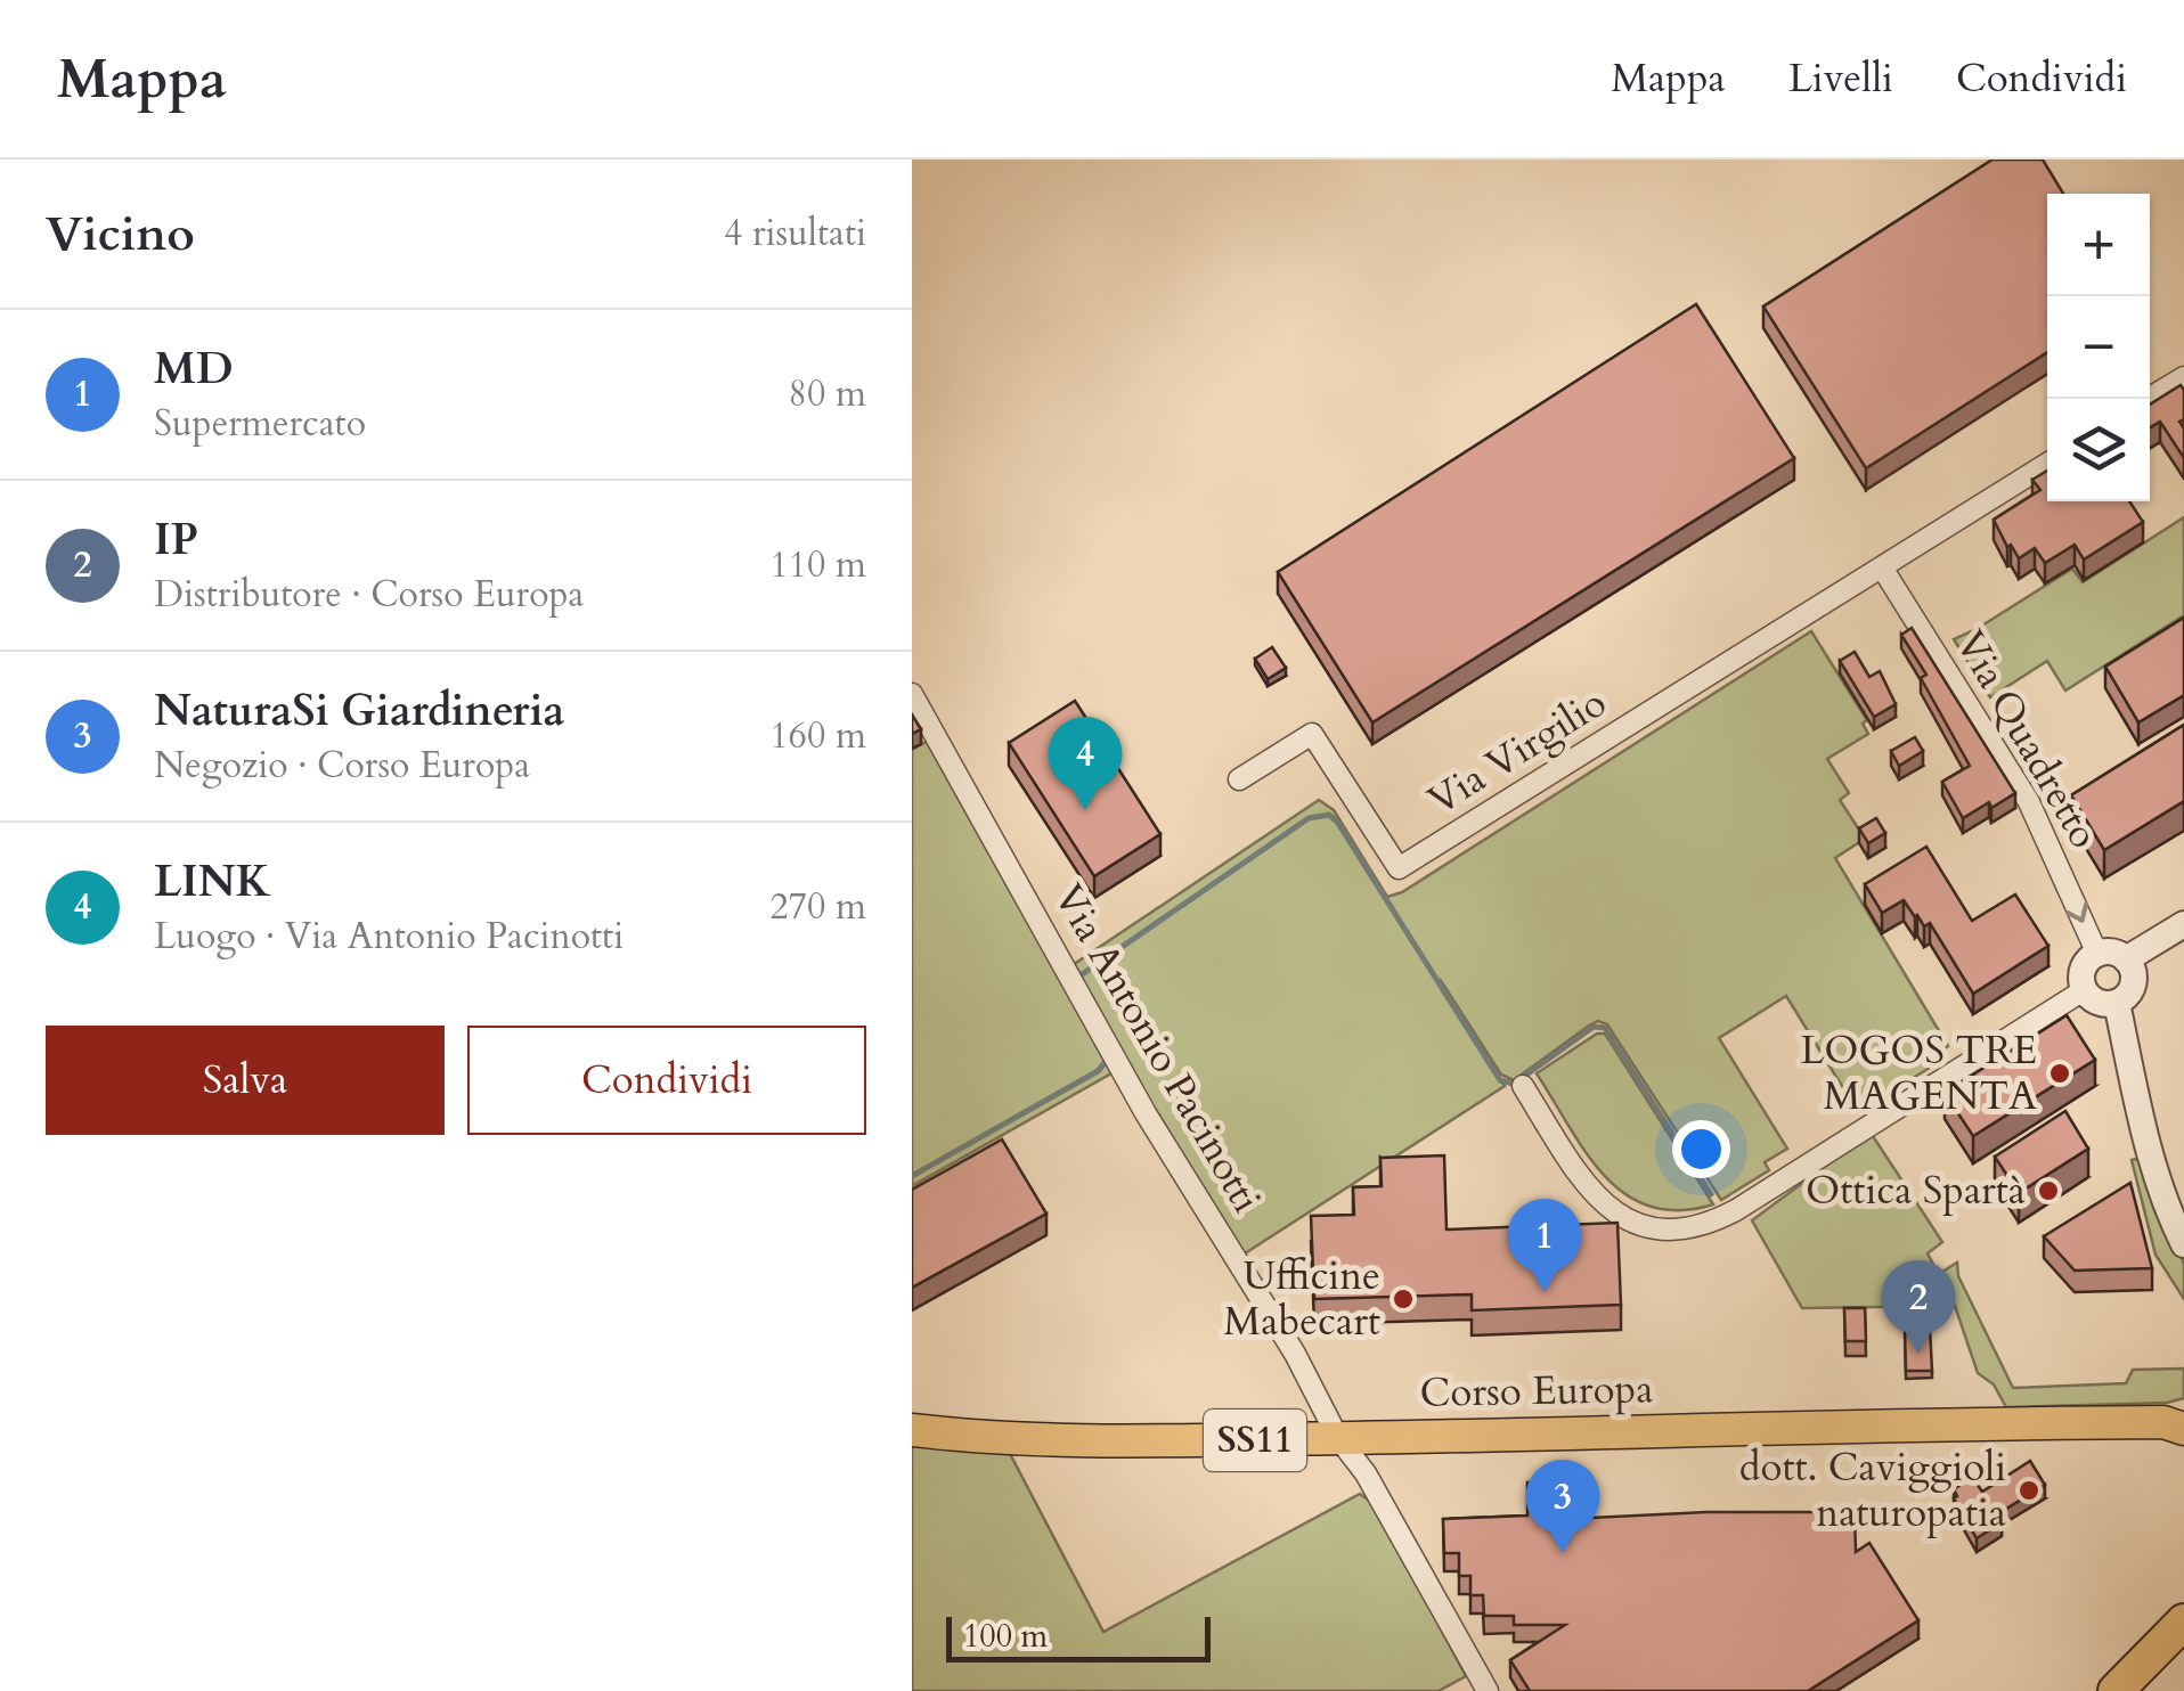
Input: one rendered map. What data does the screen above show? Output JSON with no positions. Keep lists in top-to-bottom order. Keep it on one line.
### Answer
{"streets":{"main road":["Corso Europa","SS11"],"street":["Via Quadretto","Via Virgilio","Via Antonio Pacinotti"]},"crossings":[["Via Quadretto","Via Virgilio"],["Via Antonio Pacinotti","Corso Europa"]],"one_way":["Via Quadretto"],"places":["LOGOS TRE MAGENTA","Ottica Spartà","Ufficine Mabecart","dott. Caviggioli naturopatia"],"scale_bar":"100 m","page":{"header":"Mappa","nav":["Mappa","Livelli","Condividi"],"heading":["Vicino","4 risultati"],"map_buttons":["+","−"],"list":[{"mark":"1","name":"MD","note":"Supermercato","value":"80 m"},{"mark":"2","name":"IP","note":"Distributore · Corso Europa","value":"110 m"},{"mark":"3","name":"NaturaSi Giardineria","note":"Negozio · Corso Europa","value":"160 m"},{"mark":"4","name":"LINK","note":"Luogo · Via Antonio Pacinotti","value":"270 m"}],"pins":["4","1","2","3"],"buttons":["Salva","Condividi"],"scale":"100 m"}}
